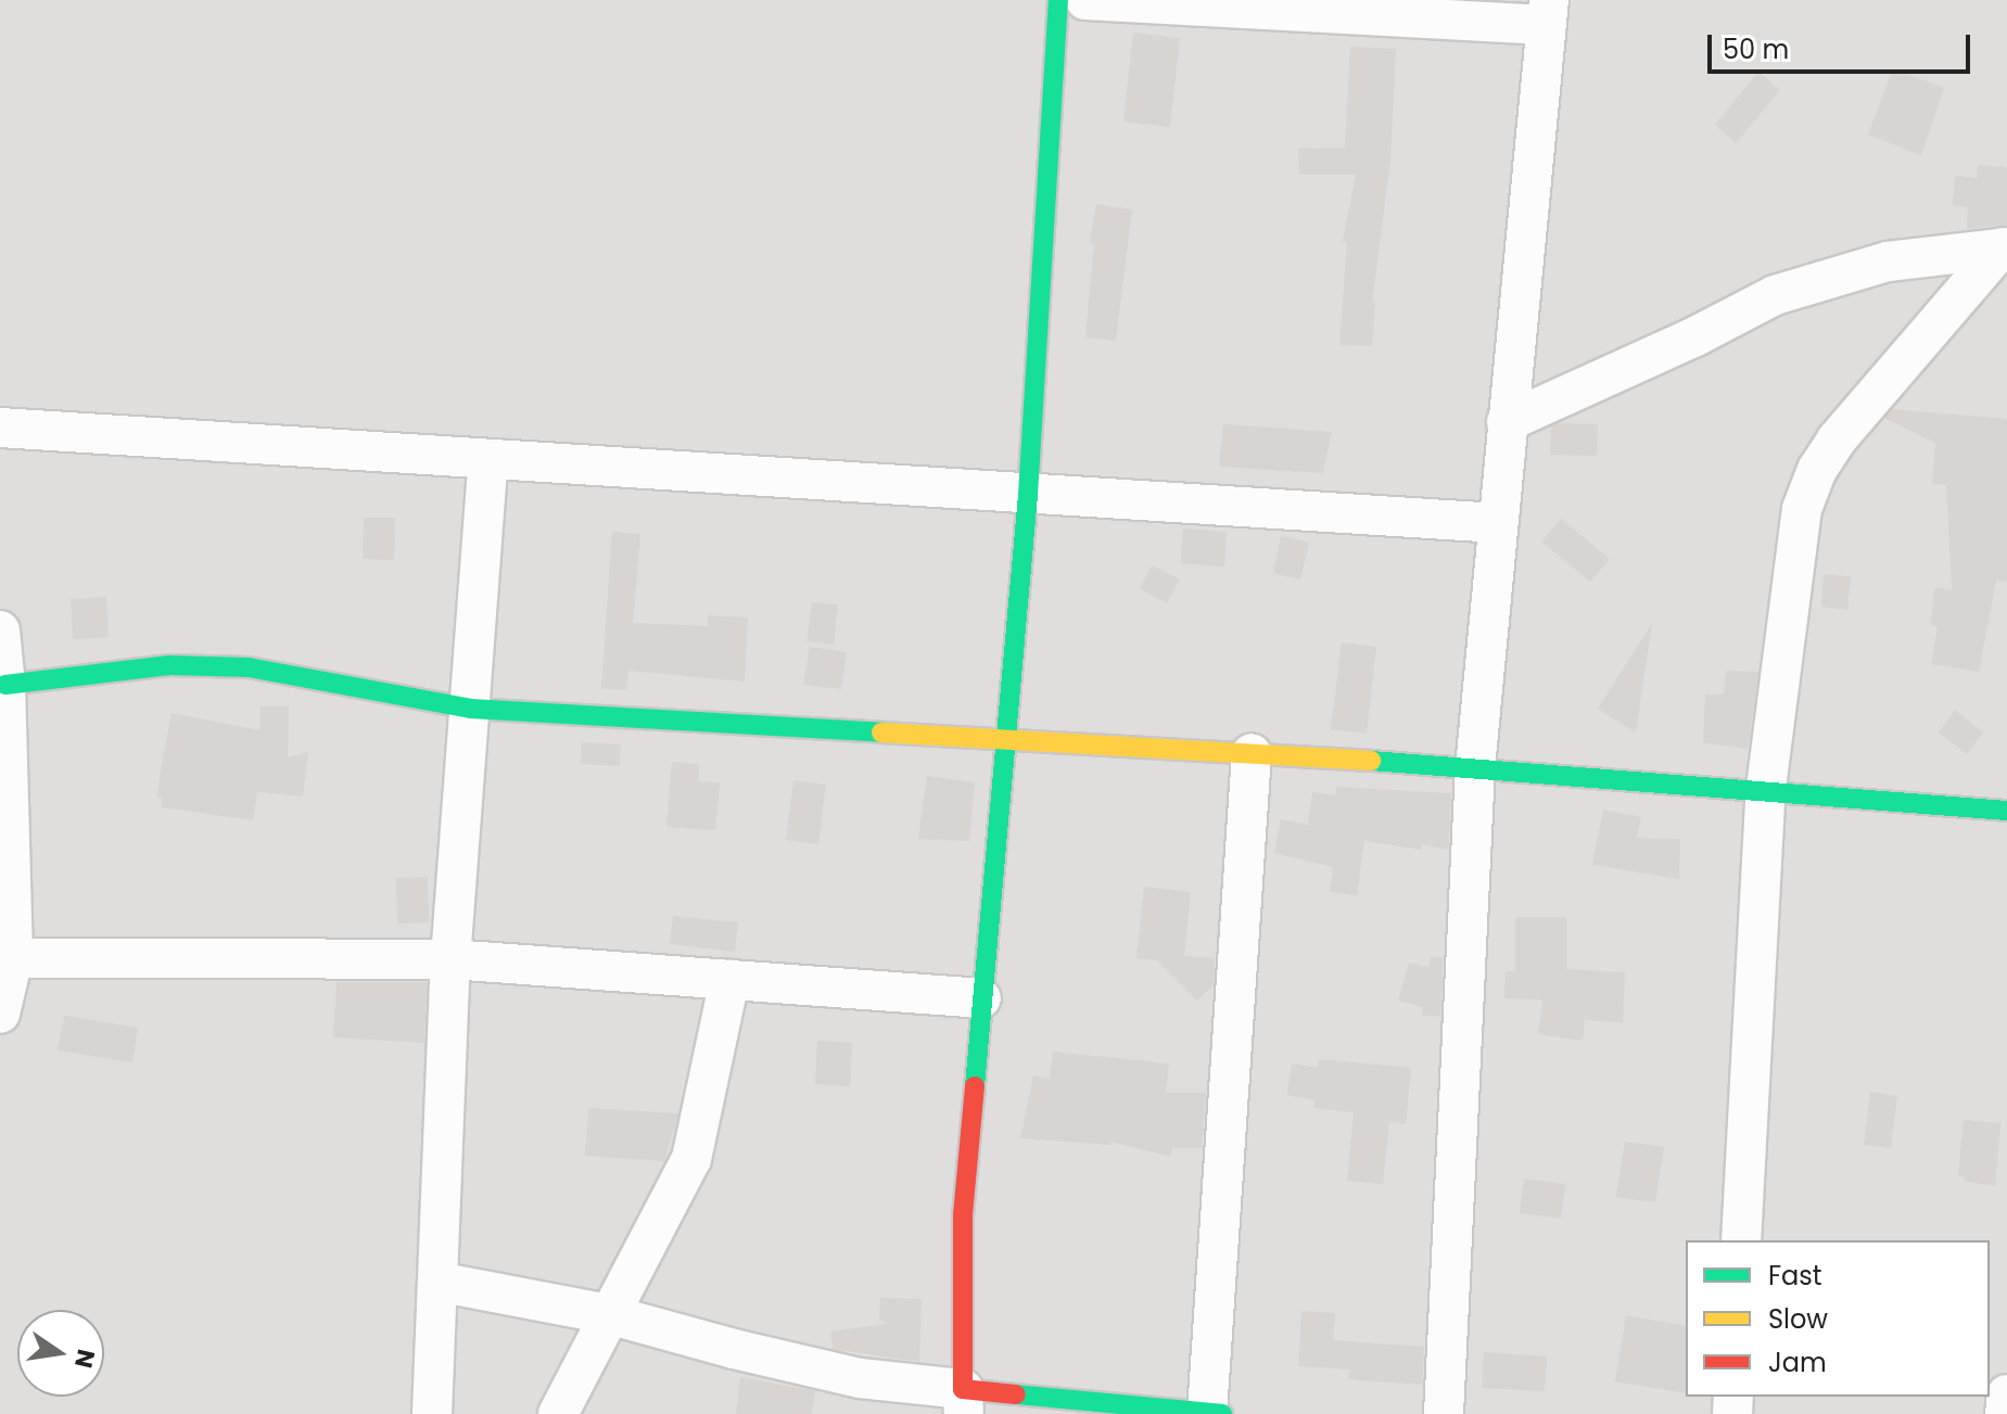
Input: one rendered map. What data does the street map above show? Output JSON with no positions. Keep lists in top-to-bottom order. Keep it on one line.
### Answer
{"legend":["Fast","Slow","Jam"],"scale_bar":"50 m","north":"right"}
